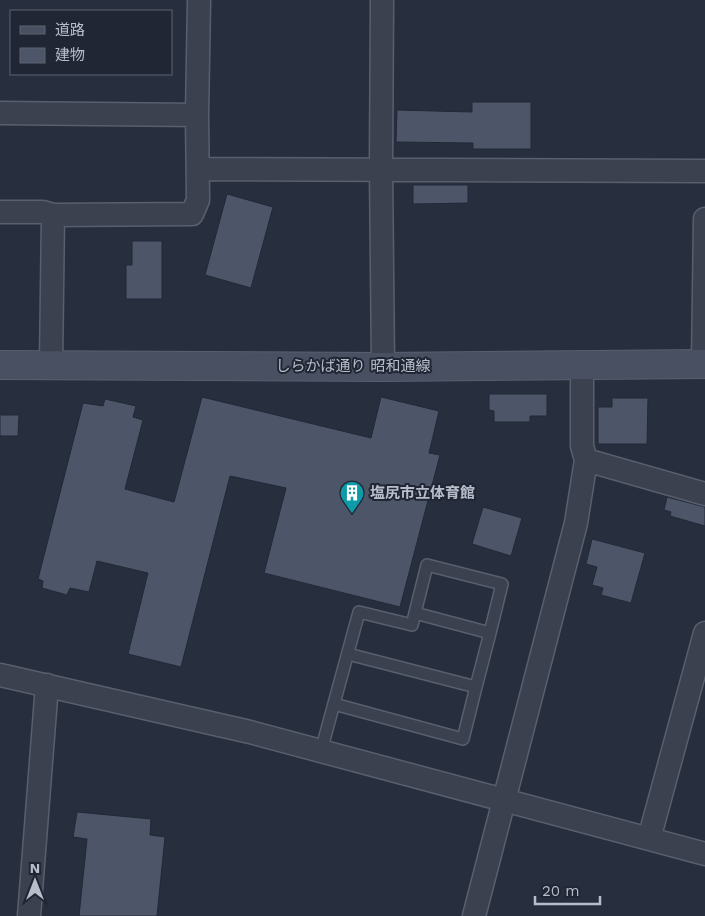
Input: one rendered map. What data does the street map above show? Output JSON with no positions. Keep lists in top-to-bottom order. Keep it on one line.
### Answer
{"streets":{"street":["しらかば通り 昭和通線"]},"places":{"building":["塩尻市立体育館"]},"legend":["道路","建物"],"scale_bar":"20 m","north":"top"}
